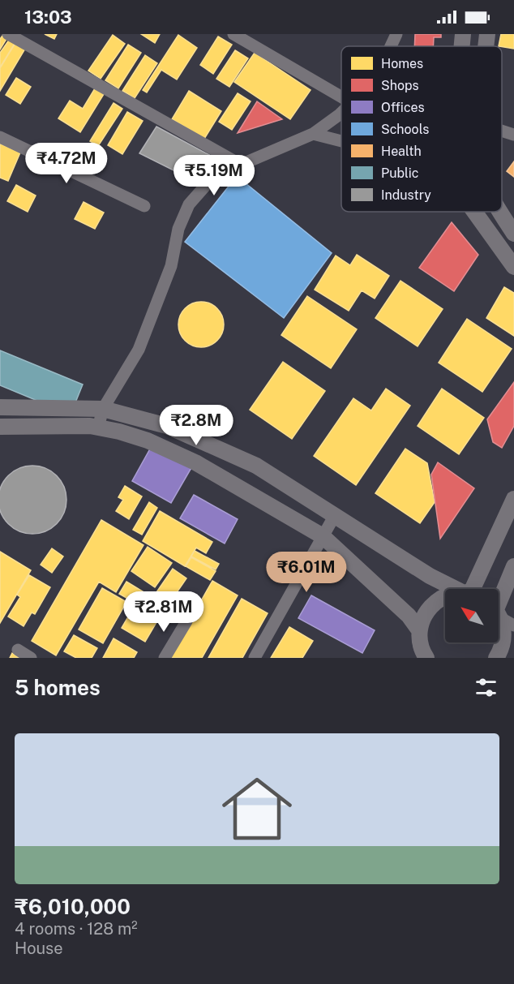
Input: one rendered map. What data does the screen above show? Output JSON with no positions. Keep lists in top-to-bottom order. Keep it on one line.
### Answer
{"legend":["Homes","Shops","Offices","Schools","Health","Public","Industry"],"north":"top left","page":{"status":"13:03","price":["₹4.72M","₹5.19M","₹2.8M","₹6.01M","₹2.81M"],"heading":"5 homes","list":[{"name":"₹6,010,000","note":"4 rooms · 128 m² · House"}]}}
